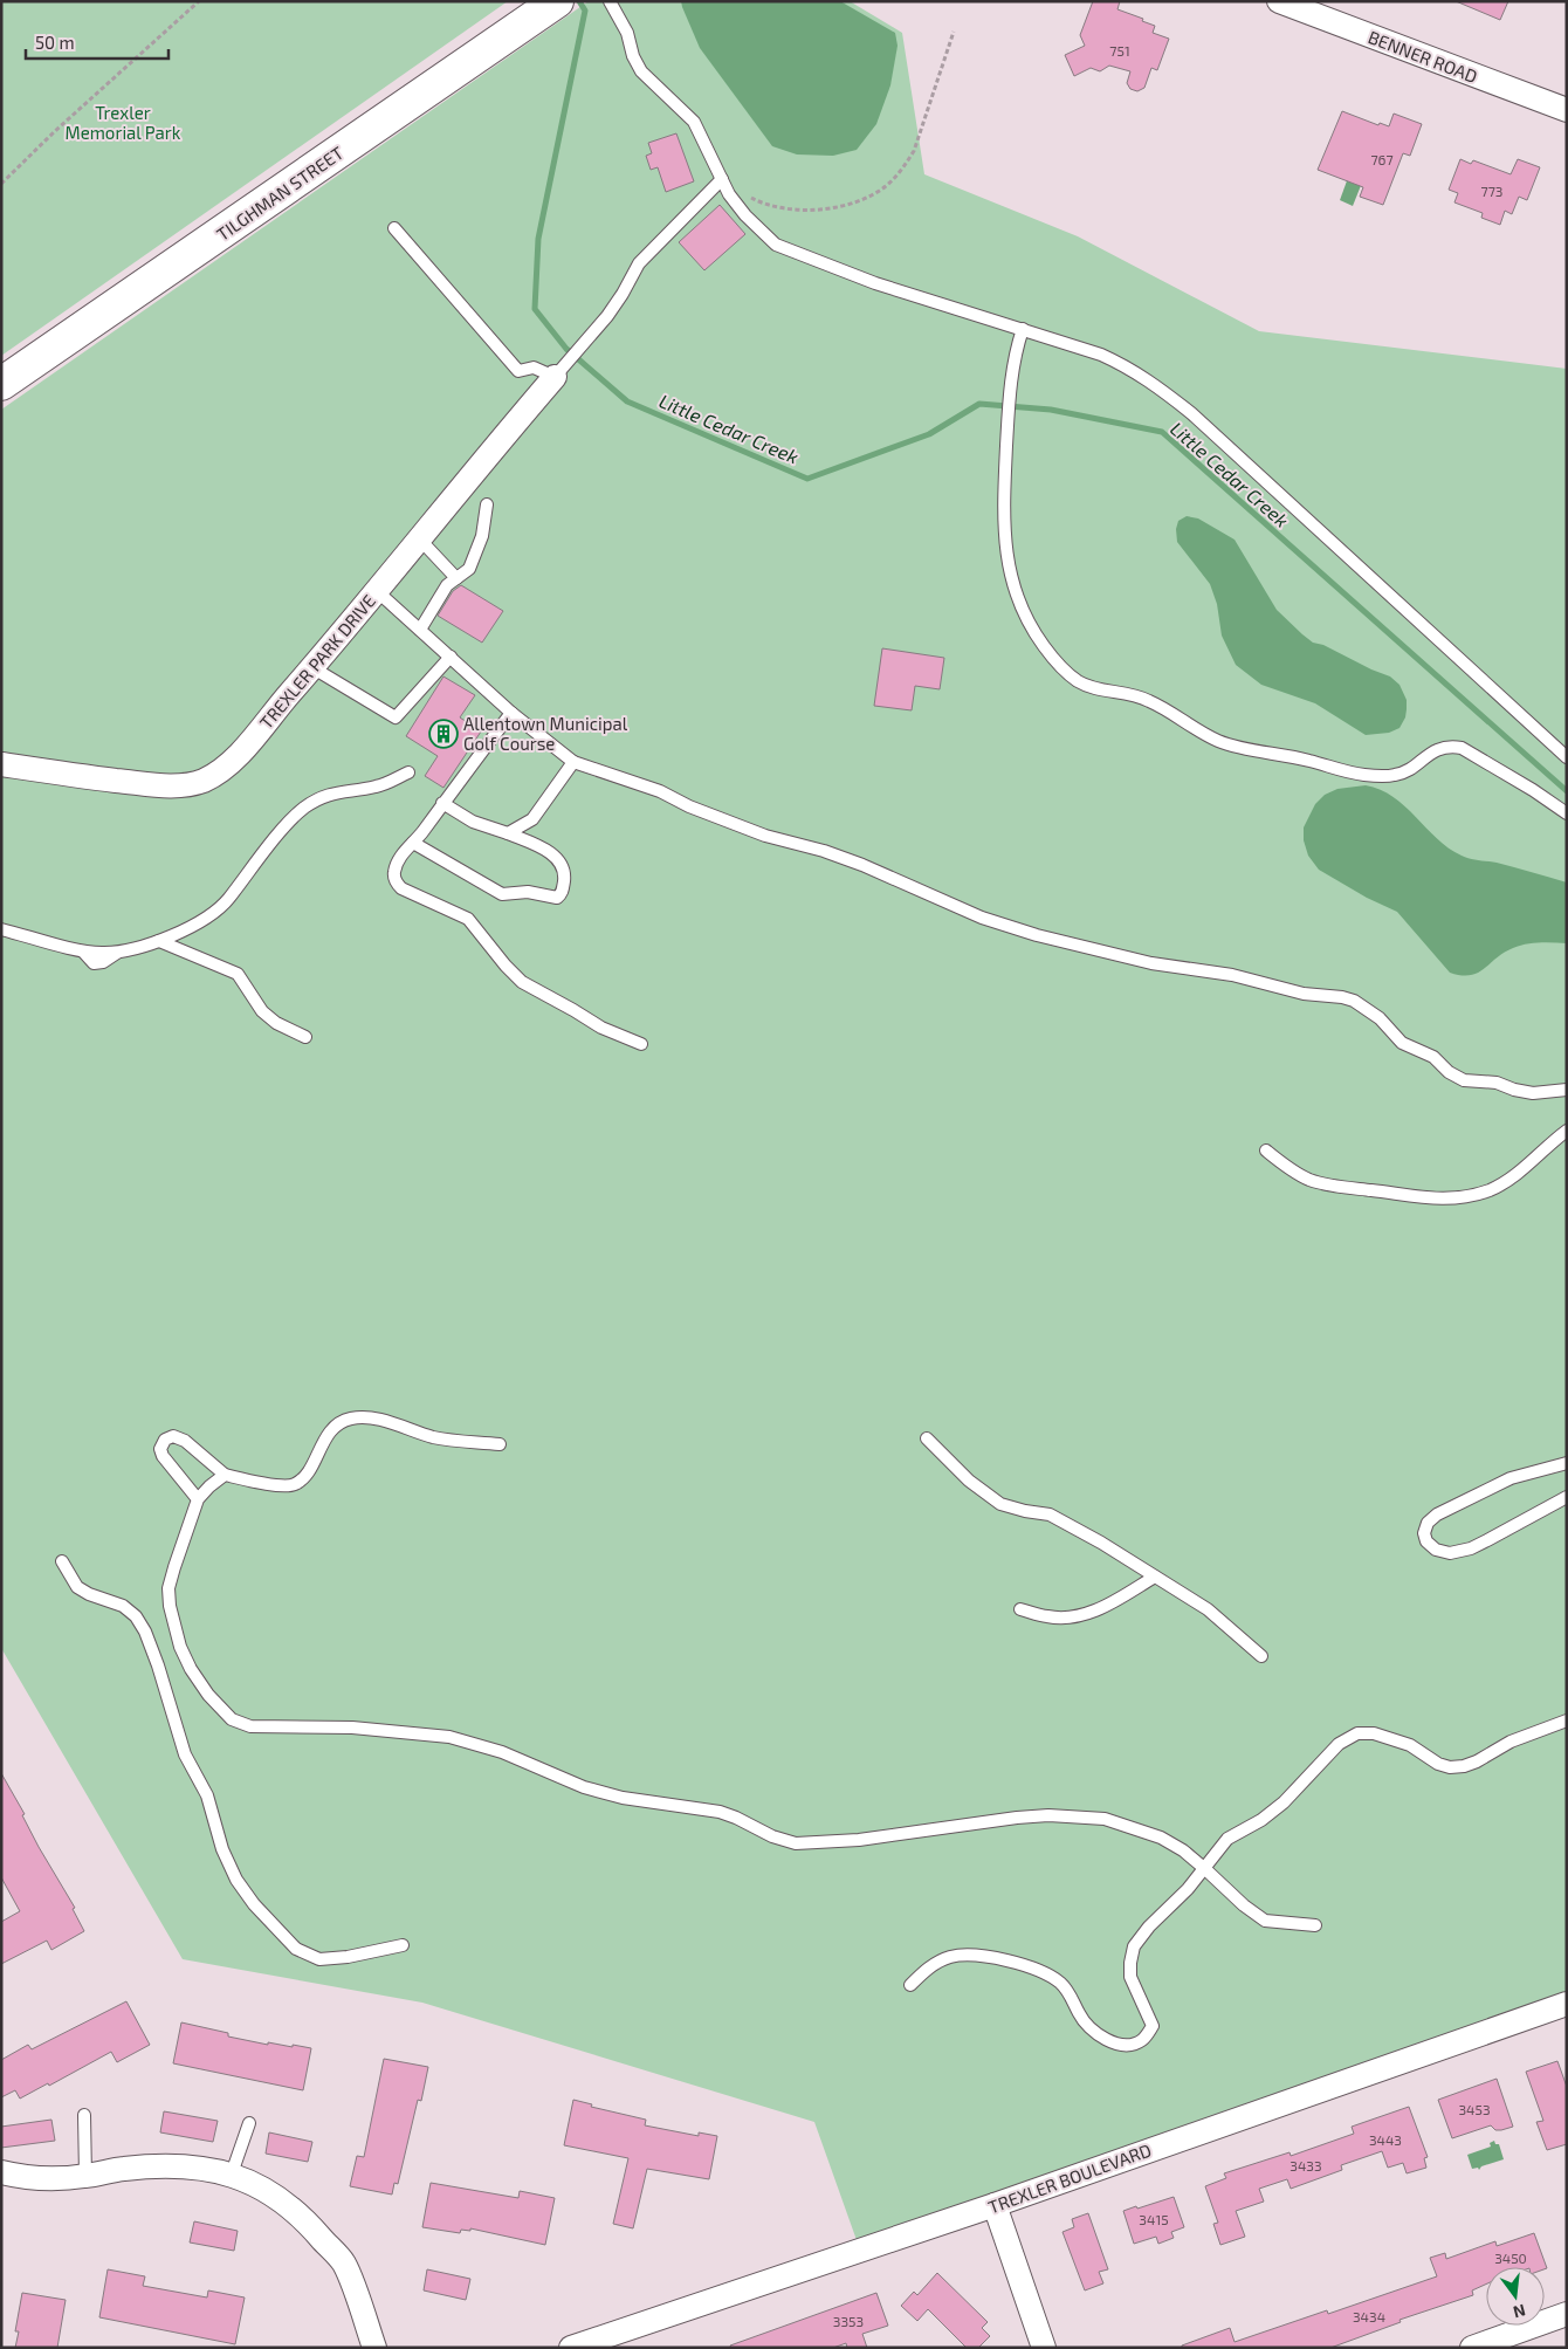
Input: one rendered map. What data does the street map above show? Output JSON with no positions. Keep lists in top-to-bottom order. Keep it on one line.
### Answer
{"streets":{"main road":["TILGHMAN STREET"],"street":["BENNER ROAD","TREXLER PARK DRIVE","TREXLER BOULEVARD"]},"water":["Little Cedar Creek"],"parks":["Trexler Memorial Park"],"places":{"building":["Allentown Municipal Golf Course"]},"house_numbers":["751","767","773","3453","3443","3433","3415","3450","3434","3353"],"scale_bar":"50 m","north":"bottom"}
